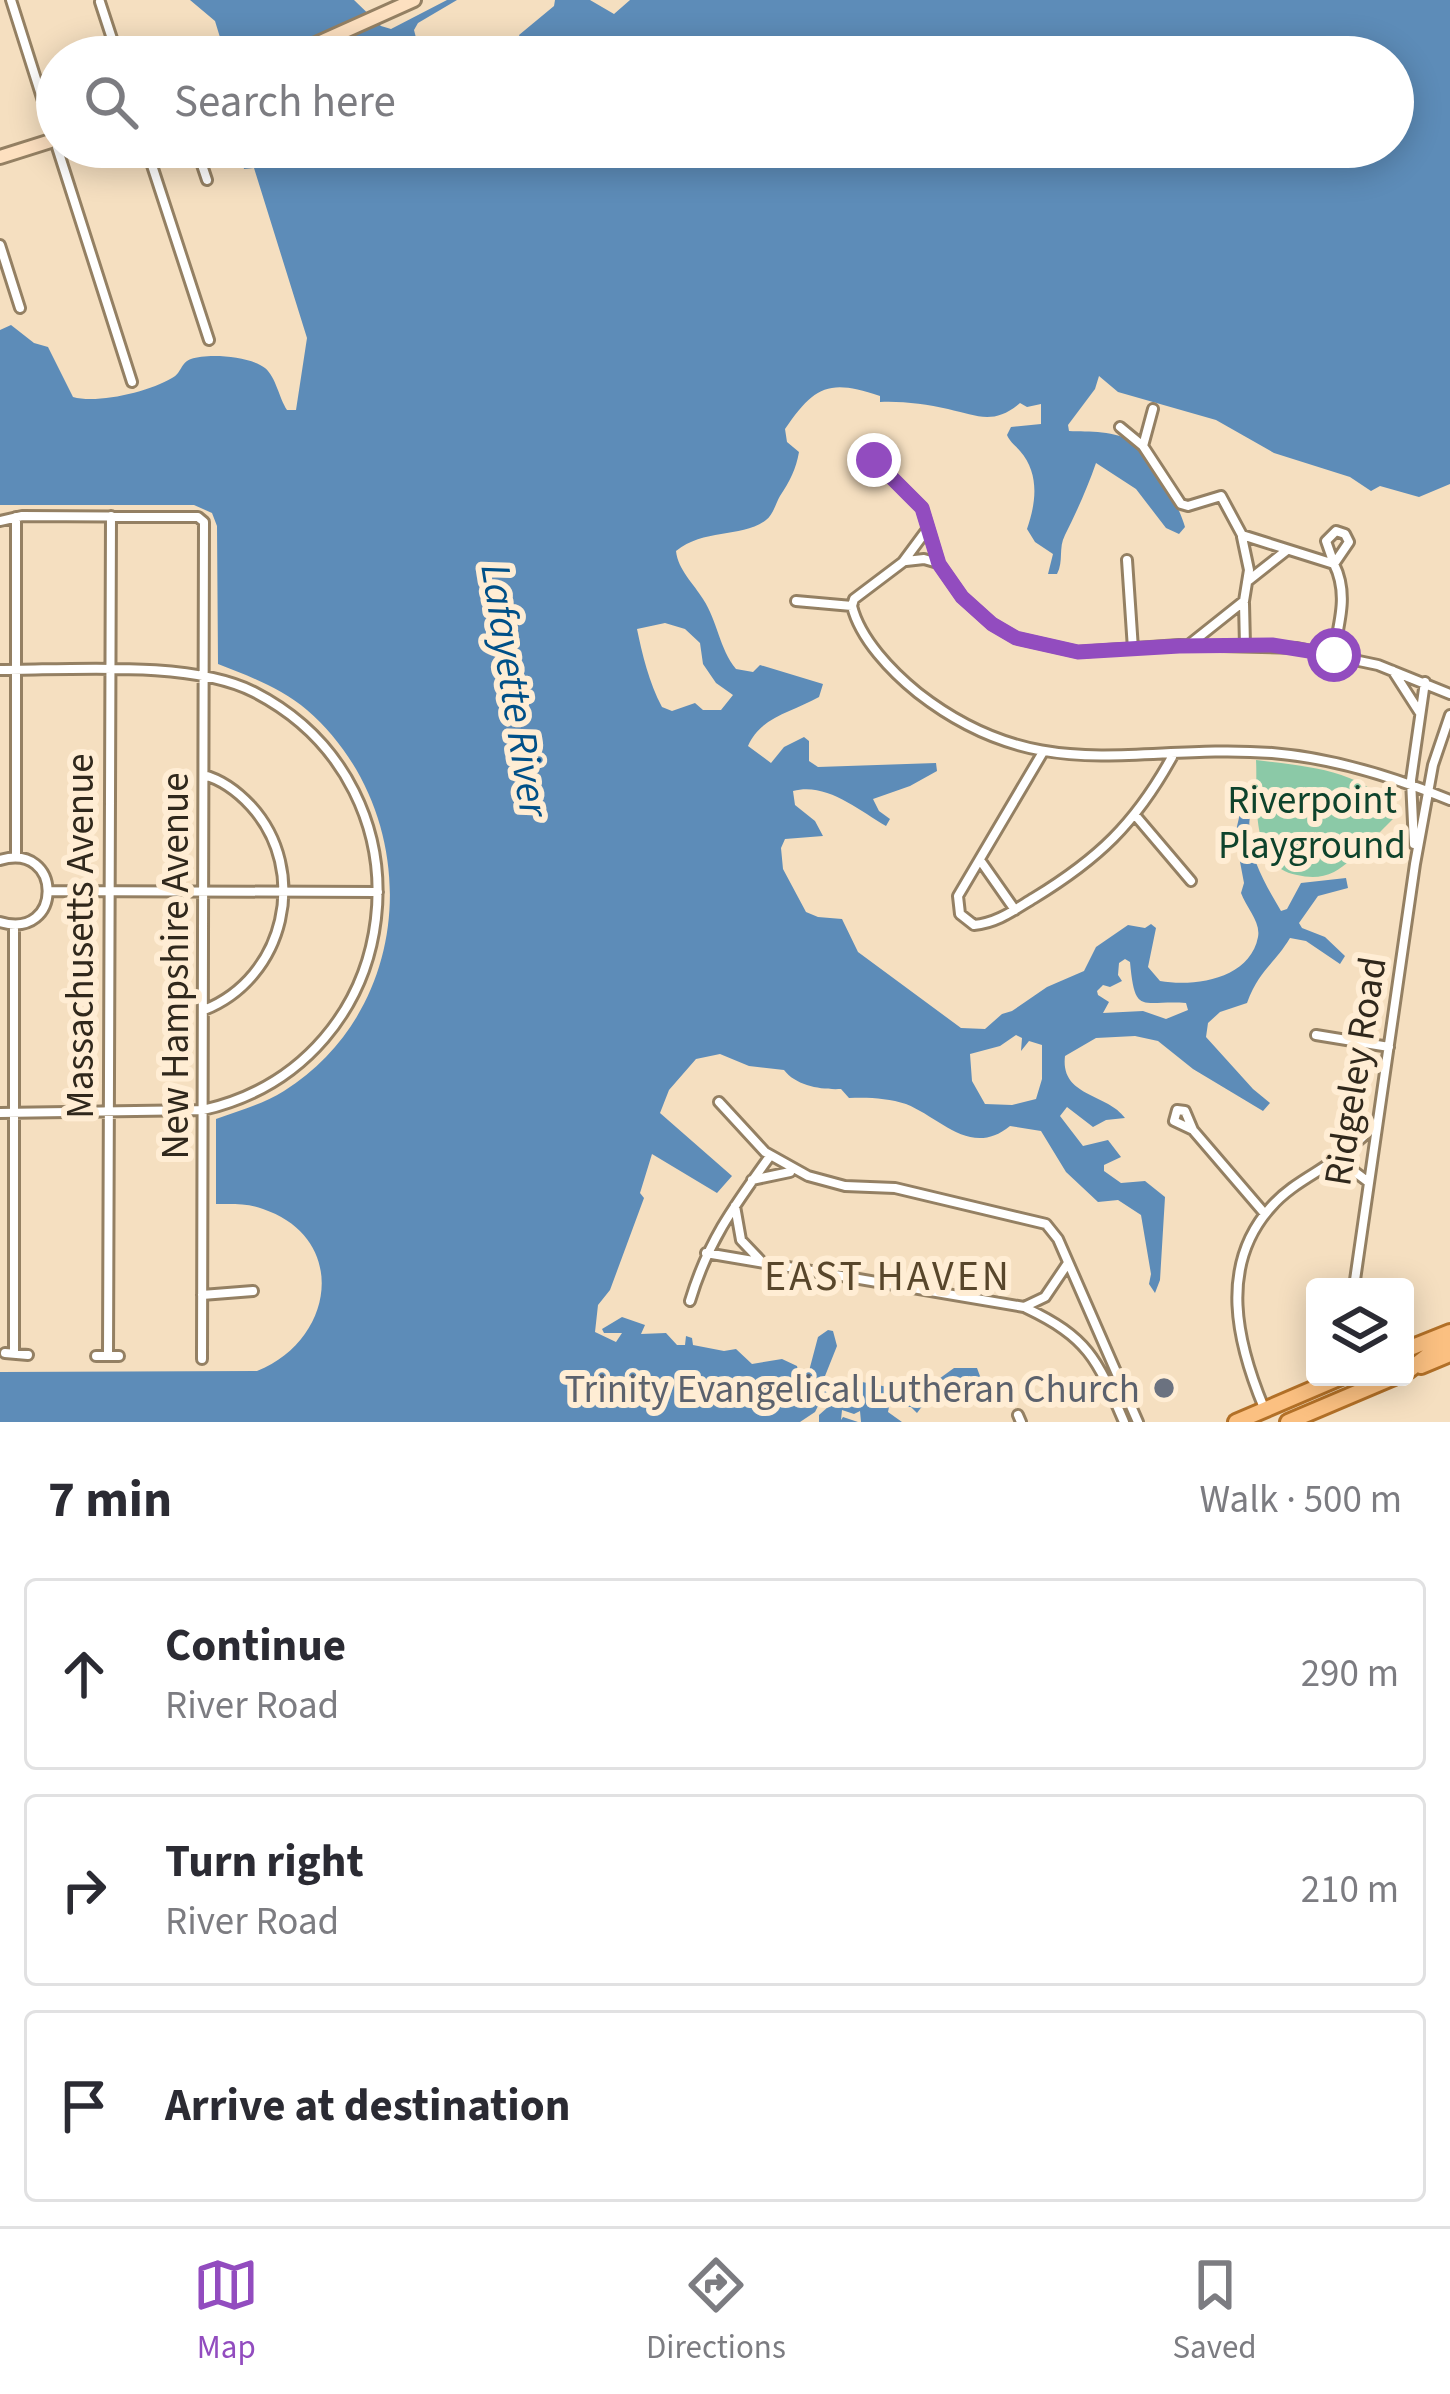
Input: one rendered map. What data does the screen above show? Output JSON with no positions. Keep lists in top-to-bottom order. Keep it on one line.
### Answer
{"streets":{"street":["Massachusetts Avenue","New Hampshire Avenue","Ridgeley Road"]},"crossings":[["Massachusetts Avenue","New Hampshire Avenue"]],"districts":["EAST HAVEN"],"water":["Lafayette River"],"parks":["Riverpoint Playground"],"places":["Trinity Evangelical Lutheran Church"],"page":{"search":"Search here","heading":["7 min","Walk · 500 m"],"list":[["Continue","River Road","290 m"],["Turn right","River Road","210 m"],"Arrive at destination"],"nav":["Map","Directions","Saved"]}}
